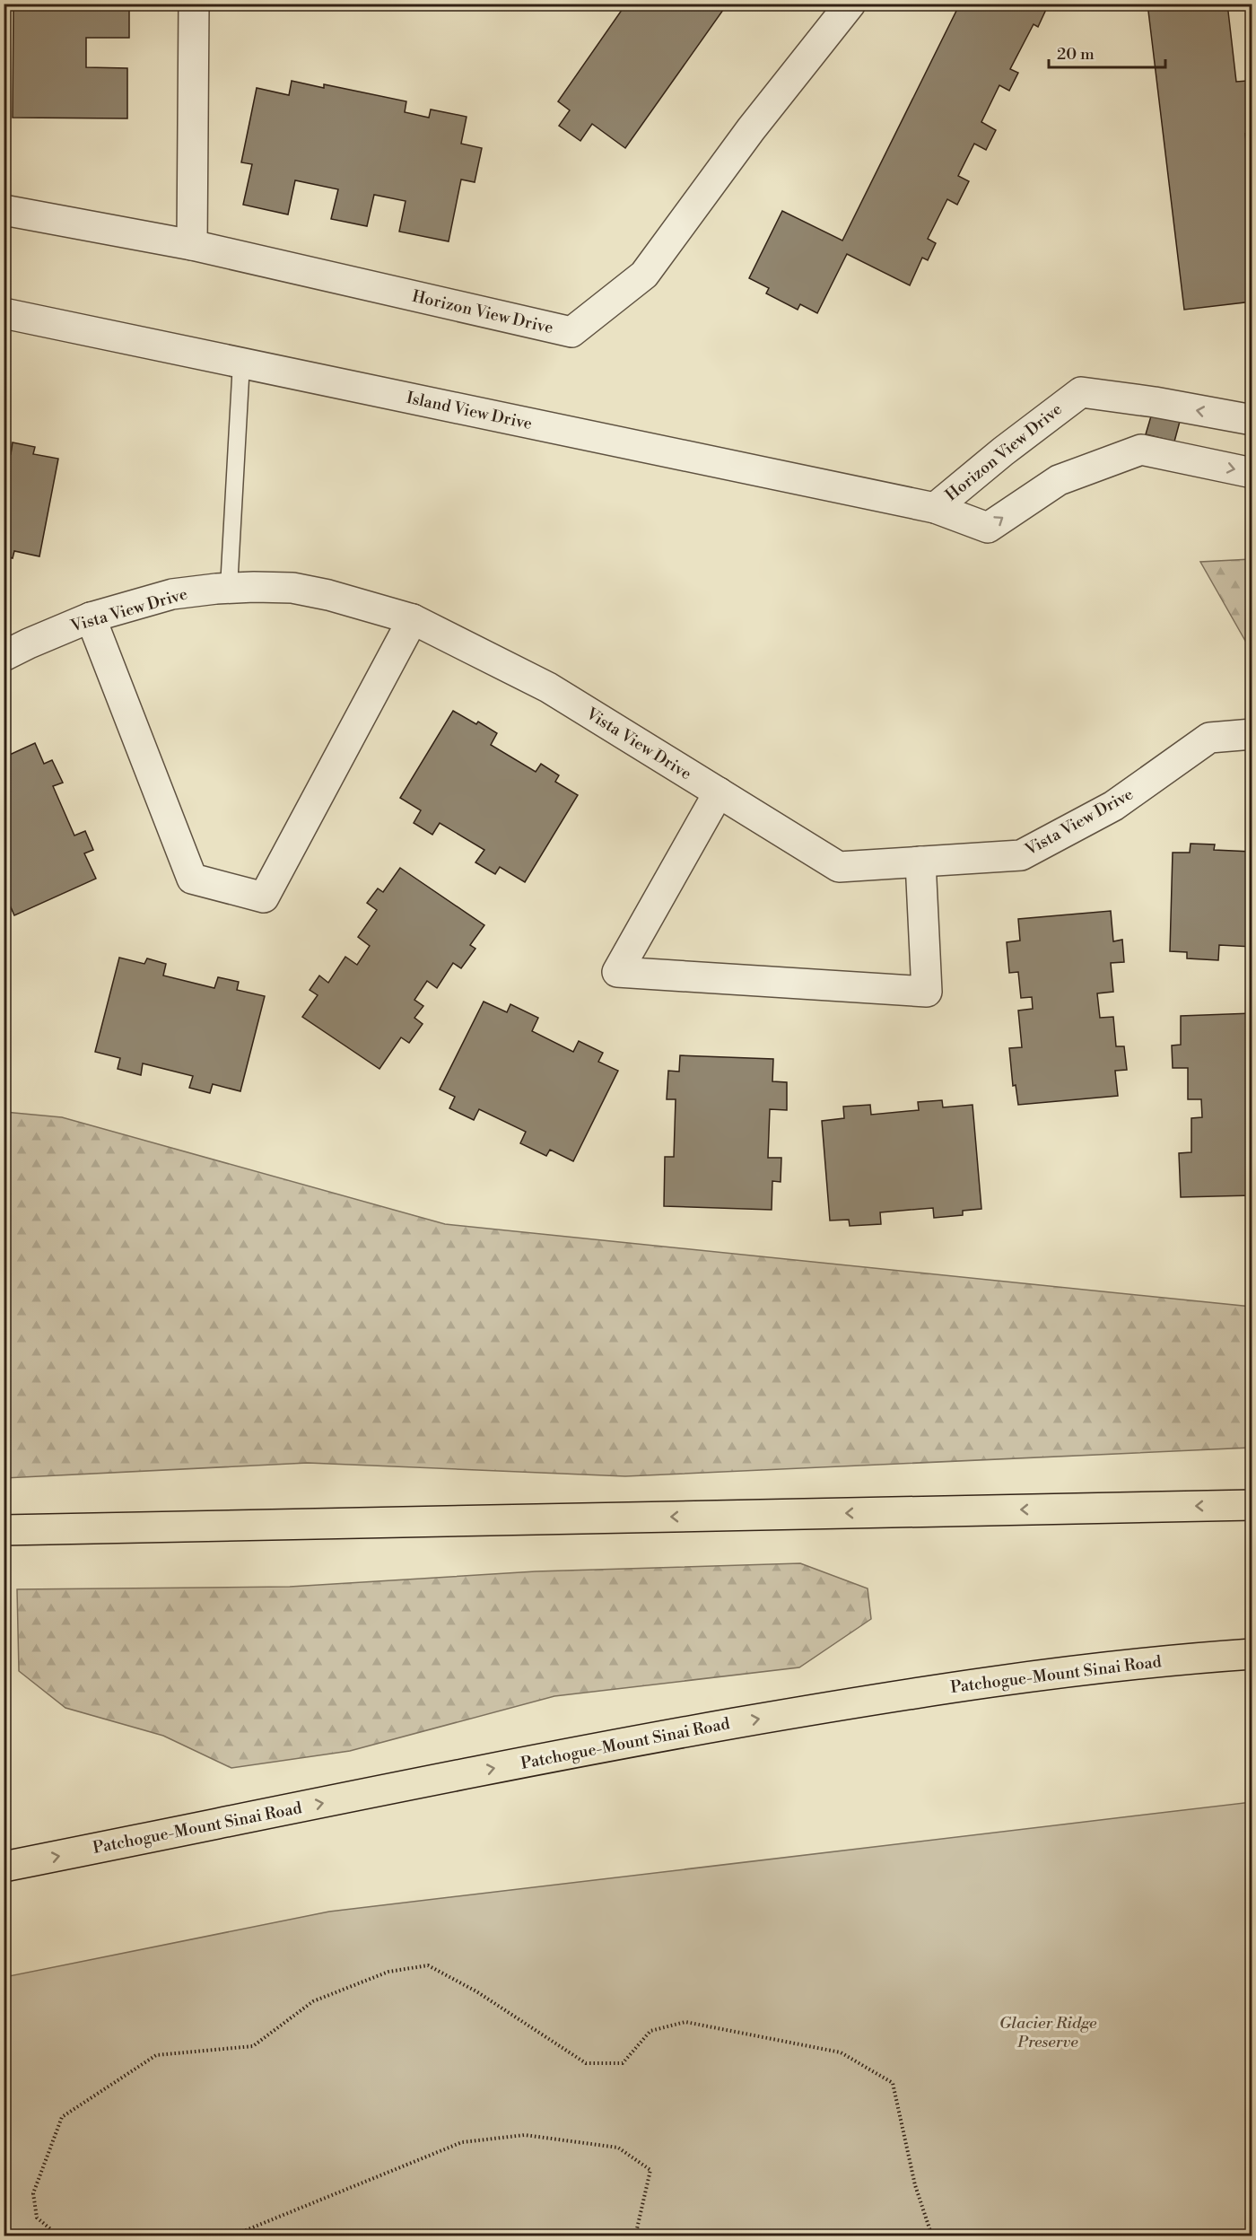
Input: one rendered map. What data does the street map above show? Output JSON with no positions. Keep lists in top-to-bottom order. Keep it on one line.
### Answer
{"streets":{"highway":["Patchogue-Mount Sinai Road"],"street":["Horizon View Drive","Island View Drive","Vista View Drive"]},"crossings":[["Horizon View Drive","Island View Drive"]],"parks":["Glacier Ridge Preserve"],"scale_bar":"20 m"}
